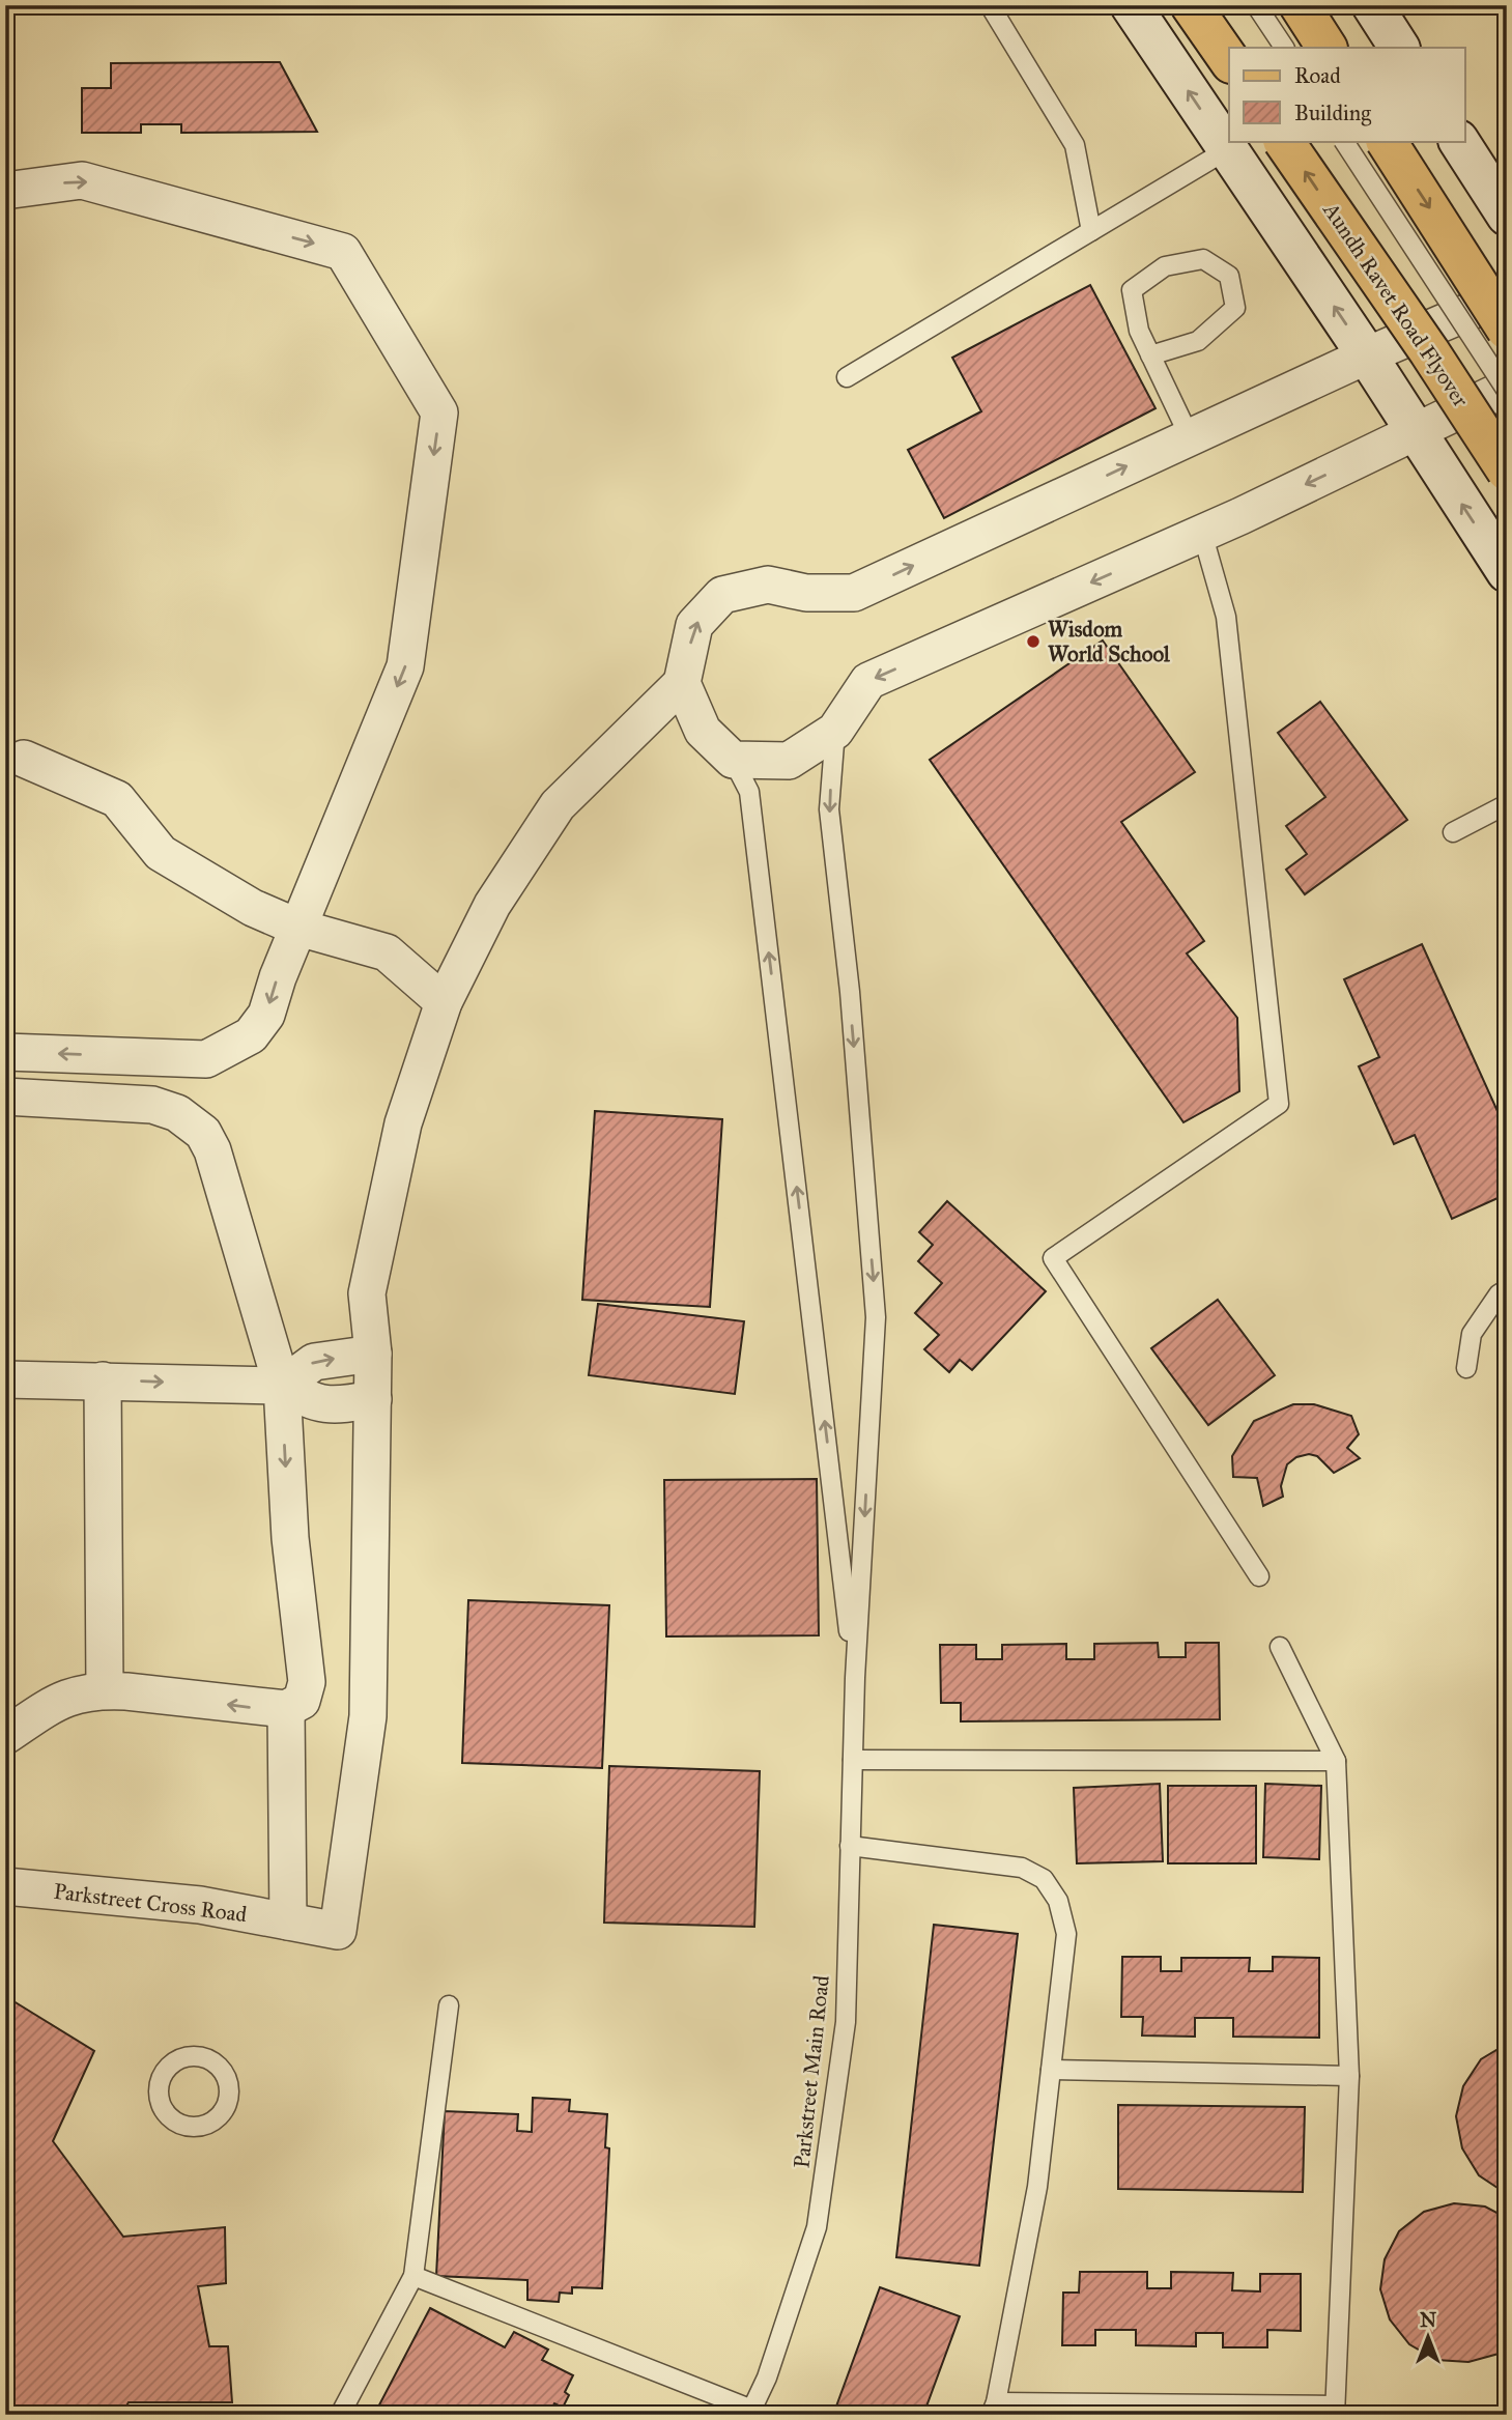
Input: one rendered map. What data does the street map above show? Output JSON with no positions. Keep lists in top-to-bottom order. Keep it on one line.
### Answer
{"streets":{"main road":["Aundh Ravet Road Flyover"],"street":["Parkstreet Cross Road"],"lane":["Parkstreet Main Road"]},"places":["Wisdom World School"],"legend":["Road","Building"],"north":"top"}
